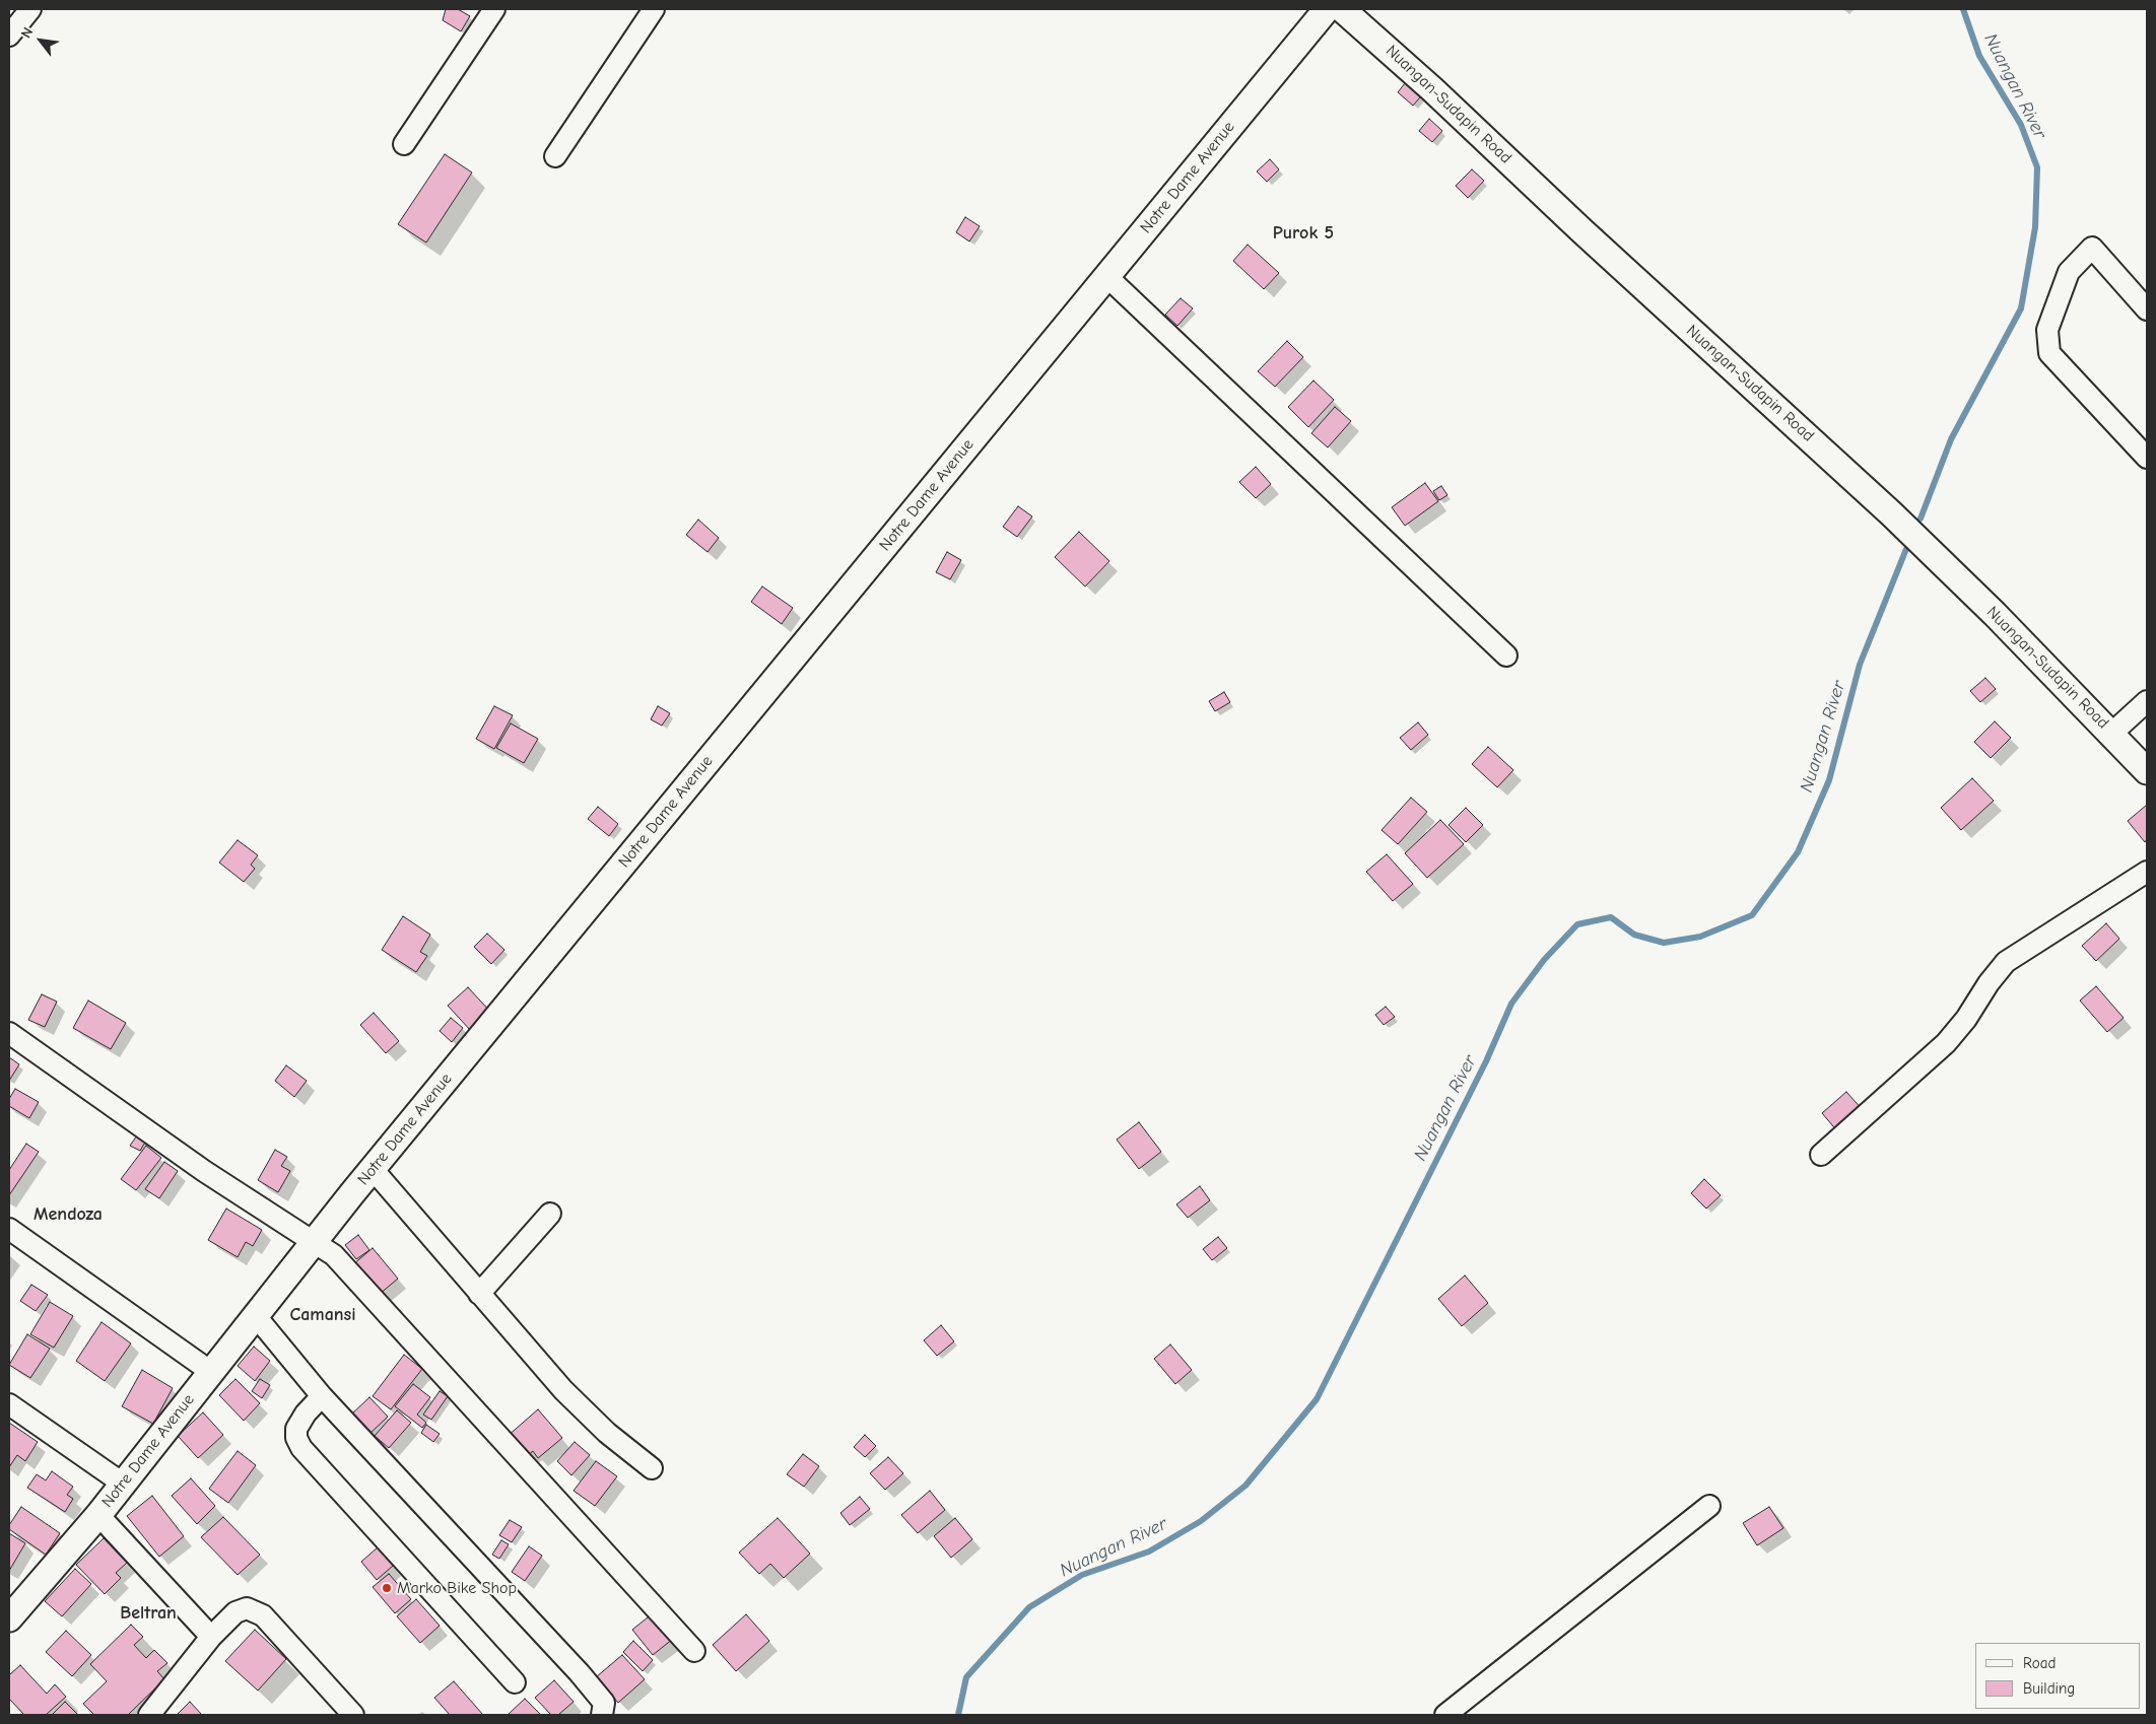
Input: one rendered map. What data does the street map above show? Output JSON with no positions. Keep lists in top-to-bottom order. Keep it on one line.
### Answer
{"streets":{"street":["Nuangan-Sudapin Road","Notre Dame Avenue"]},"districts":["Purok 5","Mendoza","Camansi","Beltran"],"water":["Nuangan River"],"places":["Marko Bike Shop"],"legend":["Road","Building"],"north":"top left"}
